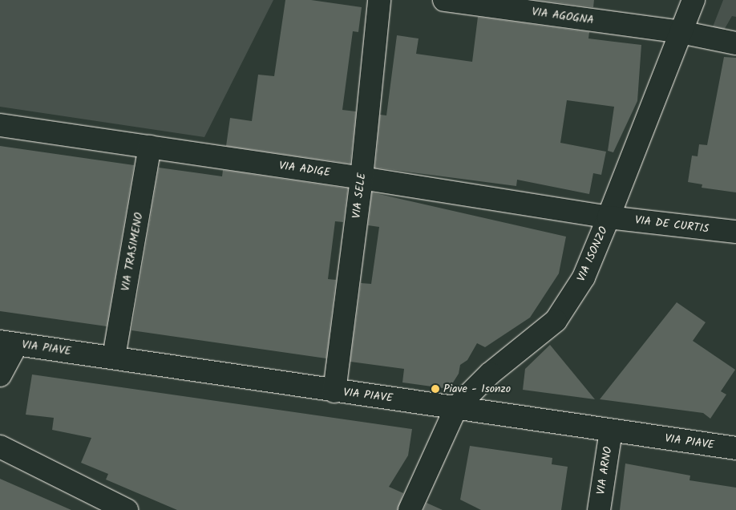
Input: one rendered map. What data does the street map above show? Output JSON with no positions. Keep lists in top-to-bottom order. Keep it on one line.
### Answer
{"streets":{"street":["VIA AGOGNA","VIA ADIGE","VIA SELE","VIA DE CURTIS","VIA TRASIMENO","VIA ISONZO","VIA PIAVE","VIA ARNO"]},"crossings":[["VIA AGOGNA","VIA ISONZO"],["VIA ADIGE","VIA SELE"],["VIA ADIGE","VIA DE CURTIS"],["VIA ADIGE","VIA TRASIMENO"],["VIA ADIGE","VIA ISONZO"],["VIA SELE","VIA PIAVE"],["VIA DE CURTIS","VIA ISONZO"],["VIA TRASIMENO","VIA PIAVE"],["VIA ISONZO","VIA PIAVE"],["VIA PIAVE","VIA ARNO"]],"places":["Piave - Isonzo"]}
